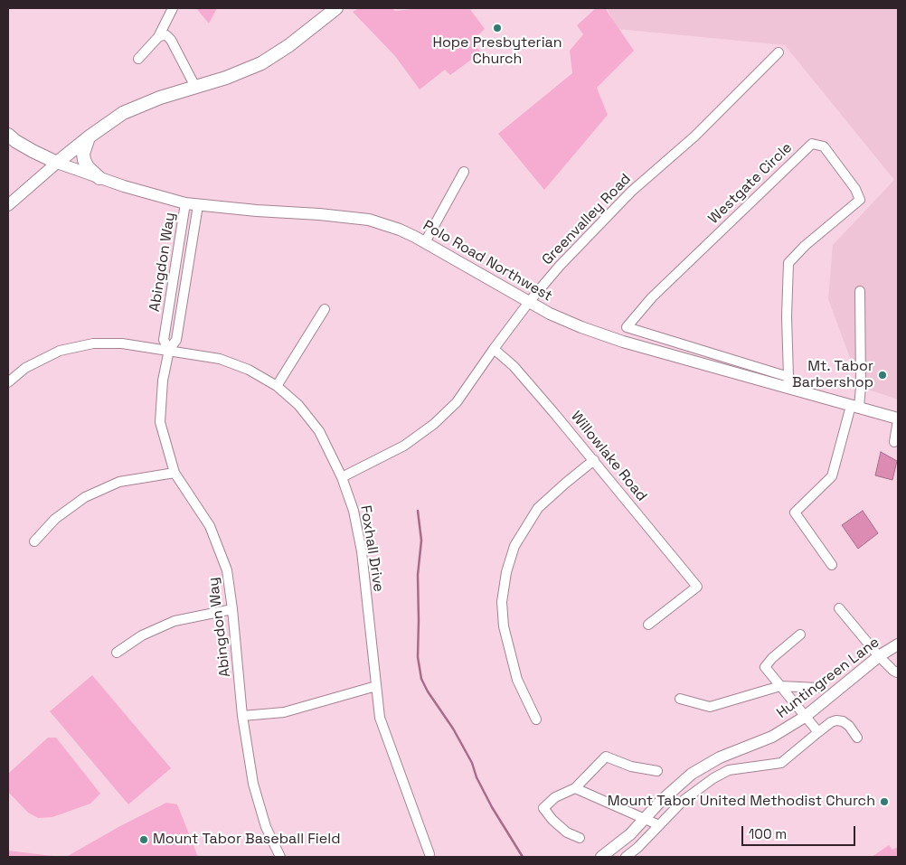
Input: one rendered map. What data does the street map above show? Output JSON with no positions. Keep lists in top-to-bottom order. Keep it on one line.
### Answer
{"streets":{"street":["Westgate Circle","Greenvalley Road","Polo Road Northwest","Abingdon Way","Willowlake Road","Foxhall Drive","Huntingreen Lane"]},"crossings":[["Westgate Circle","Polo Road Northwest"],["Greenvalley Road","Polo Road Northwest"],["Greenvalley Road","Willowlake Road"],["Greenvalley Road","Foxhall Drive"],["Polo Road Northwest","Abingdon Way"],["Abingdon Way","Foxhall Drive"]],"places":["Hope Presbyterian Church","Mt. Tabor Barbershop","Mount Tabor United Methodist Church","Mount Tabor Baseball Field"],"scale_bar":"100 m"}
